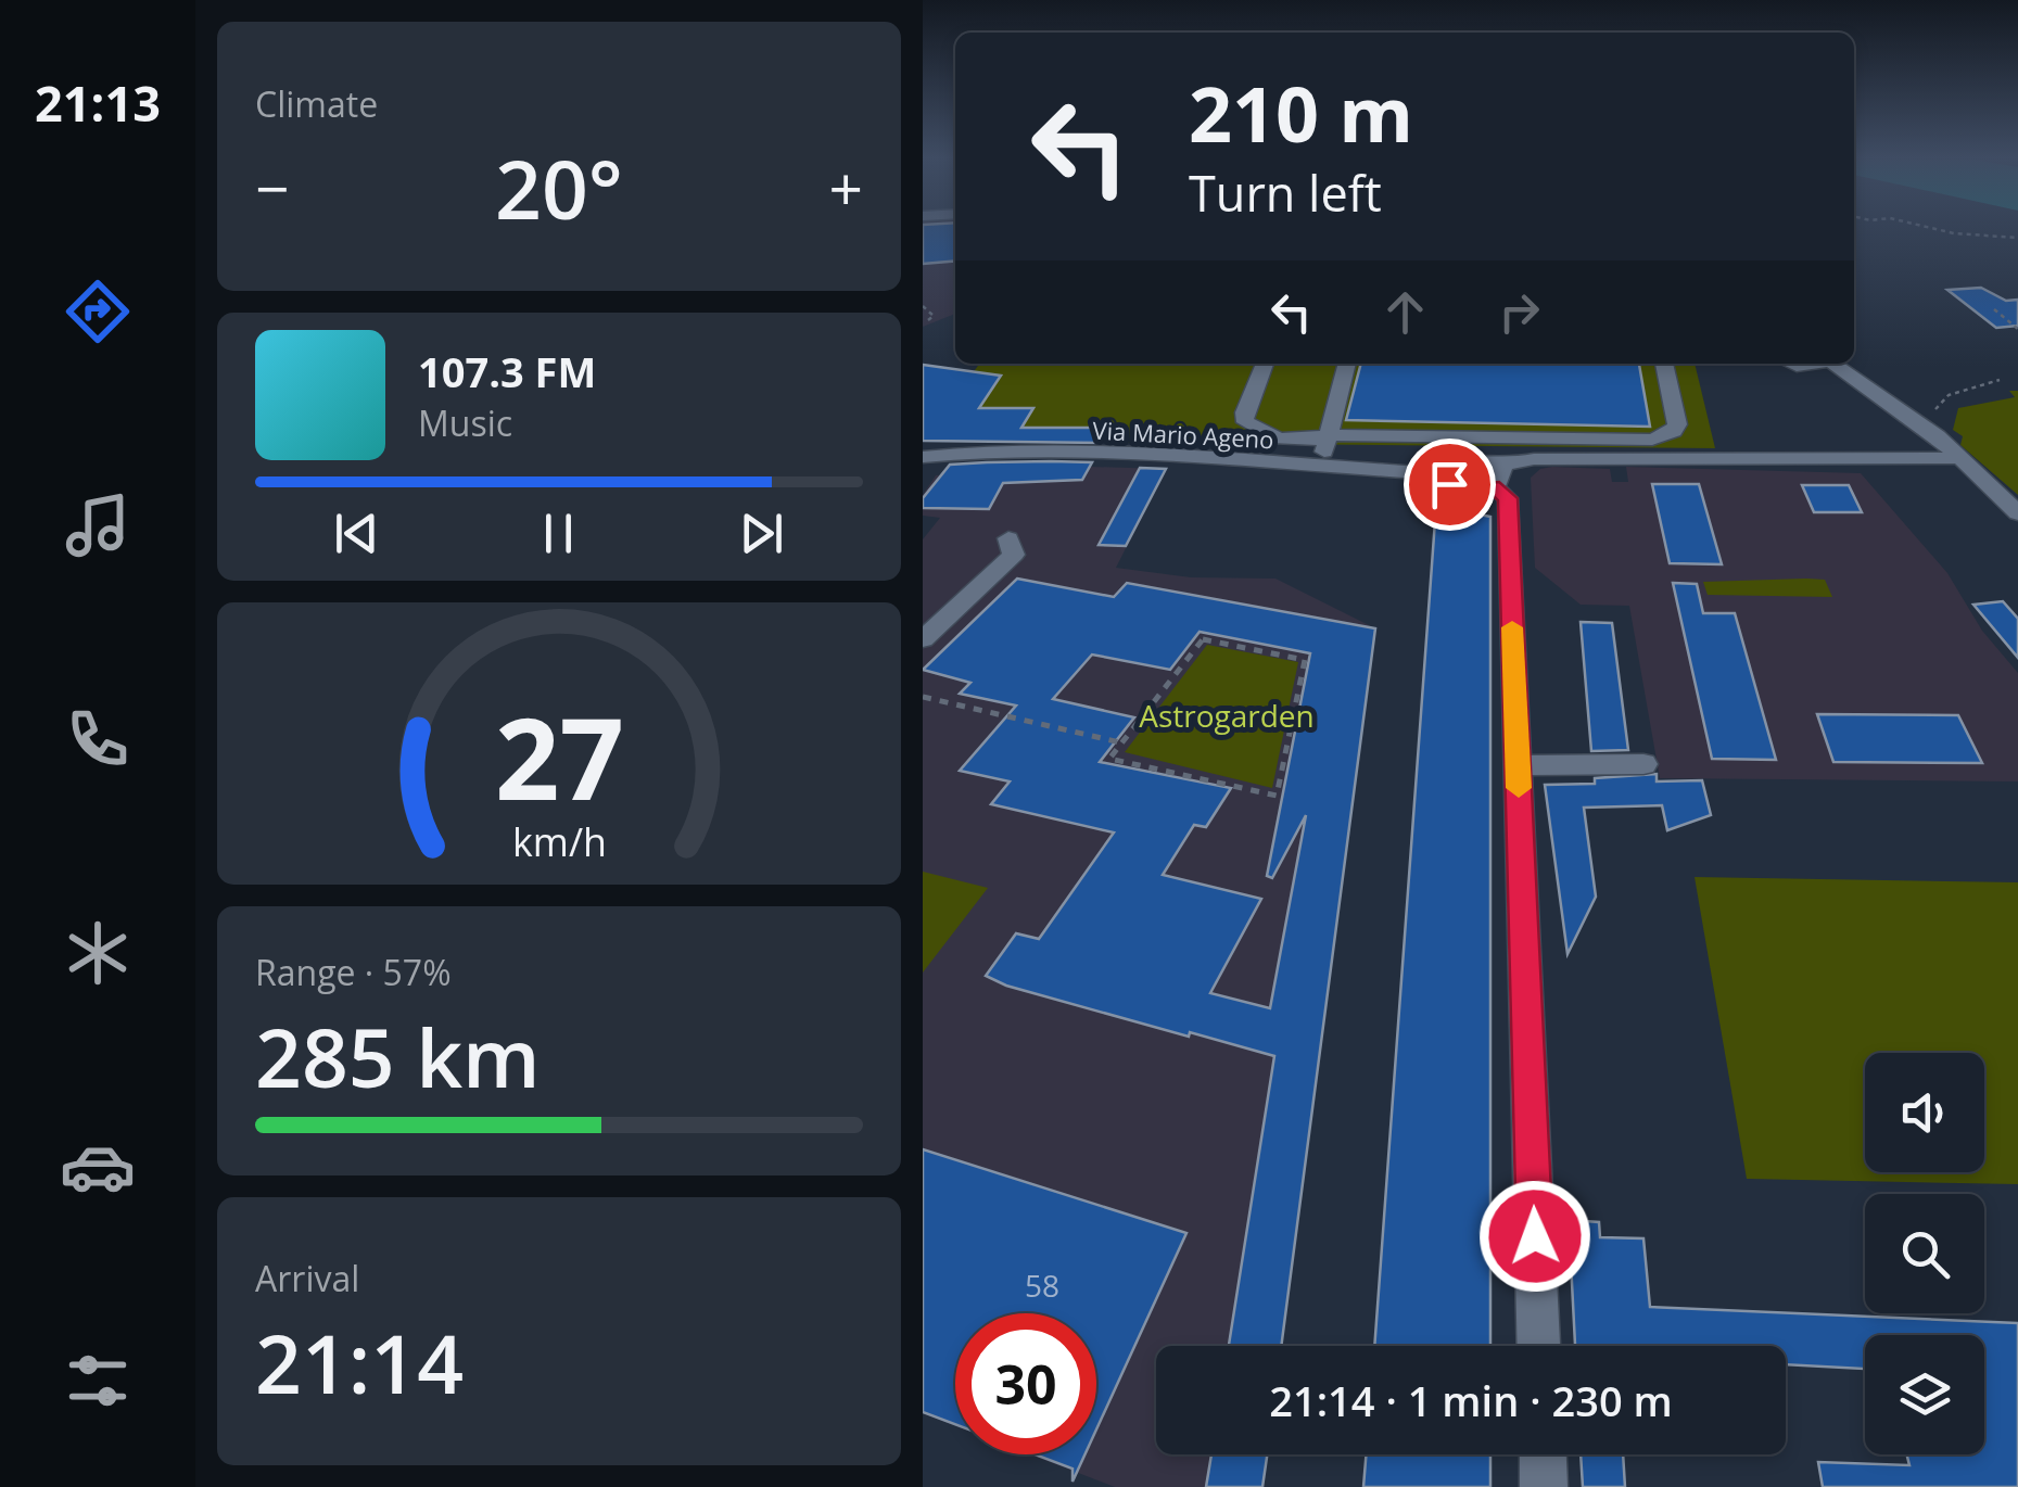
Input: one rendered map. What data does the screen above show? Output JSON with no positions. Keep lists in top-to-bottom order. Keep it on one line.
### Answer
{"streets":{"street":["Via Mario Ageno"]},"parks":["Astrogarden"],"house_numbers":["58"],"page":{"tabs":"21:13","tile":["Climate",["Range · 57%","285 km"],["Arrival","21:14"]],"turn":["210 m","Turn left"],"heat":["−","20°","+"],"song":["107.3 FM","Music"],"limit":"30","trip":"21:14 · 1 min · 230 m","gauge":["27","km/h"]}}
